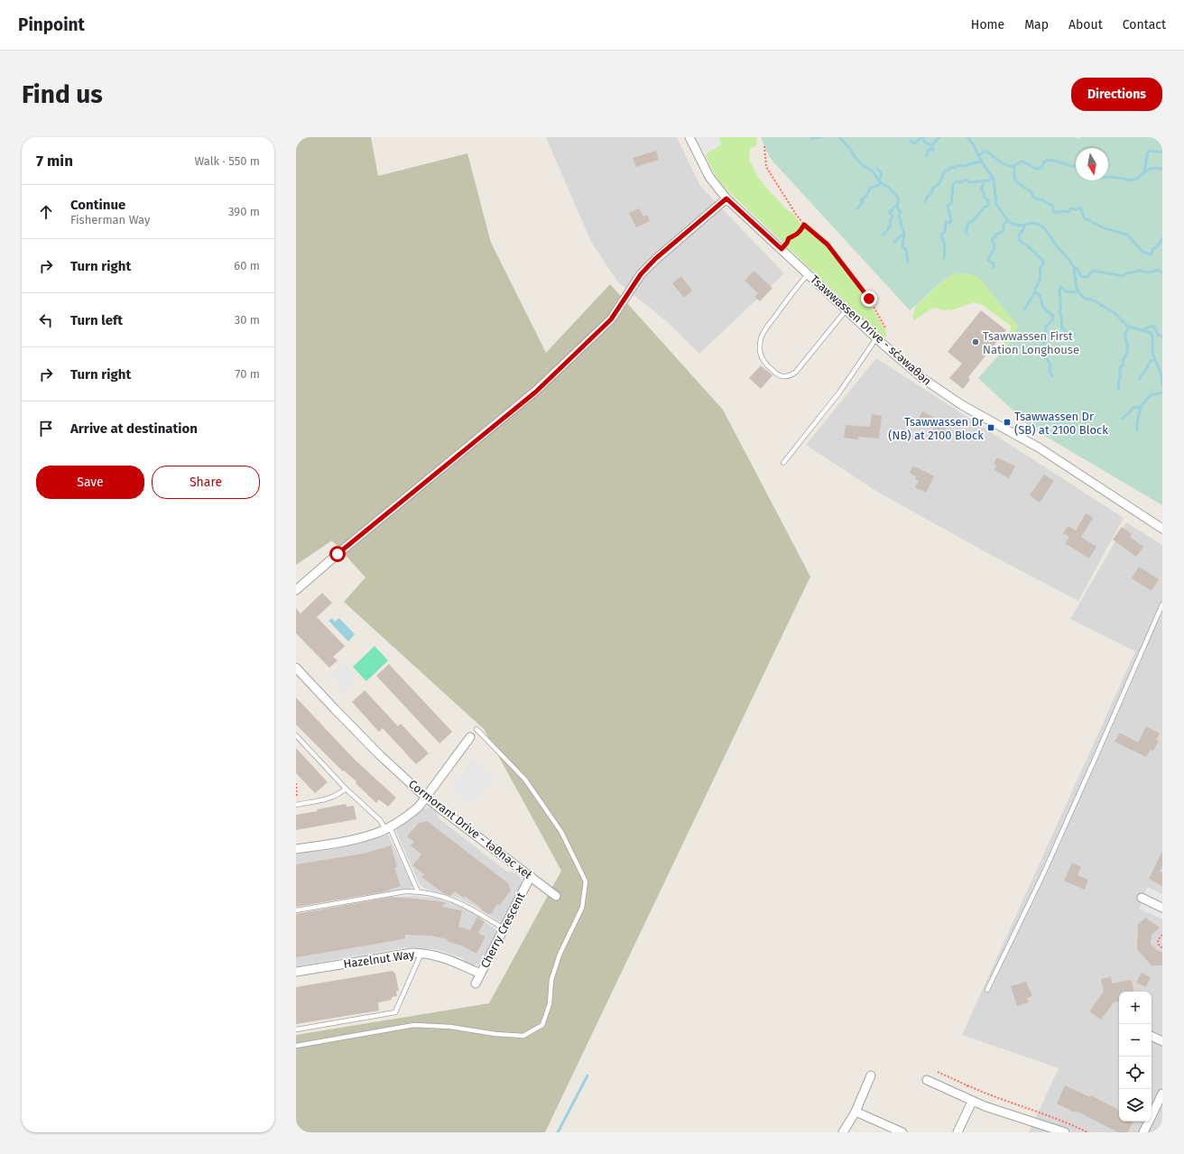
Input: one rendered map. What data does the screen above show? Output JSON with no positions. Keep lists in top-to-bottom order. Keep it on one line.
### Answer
{"streets":{"street":["Tsawwassen Drive - sc̓əwaθən","Cormorant Drive - łəθnəc xeł","Cherry Crescent","Hazelnut Way"]},"crossings":[["Cormorant Drive - łəθnəc xeł","Cherry Crescent"],["Cherry Crescent","Hazelnut Way"]],"places":{"other":["Tsawwassen First Nation Longhouse"],"transit":["Tsawwassen Dr (SB) at 2100 Block","Tsawwassen Dr (NB) at 2100 Block"]},"north":"bottom","page":{"header":"Pinpoint","nav":["Home","Map","About","Contact"],"buttons":["Directions",["Save","Share"]],"title":"Find us","heading":["7 min","Walk · 550 m"],"list":[["Continue","Fisherman Way","390 m"],["Turn right","60 m"],["Turn left","30 m"],["Turn right","70 m"],"Arrive at destination"],"map_buttons":["+","−"]}}
